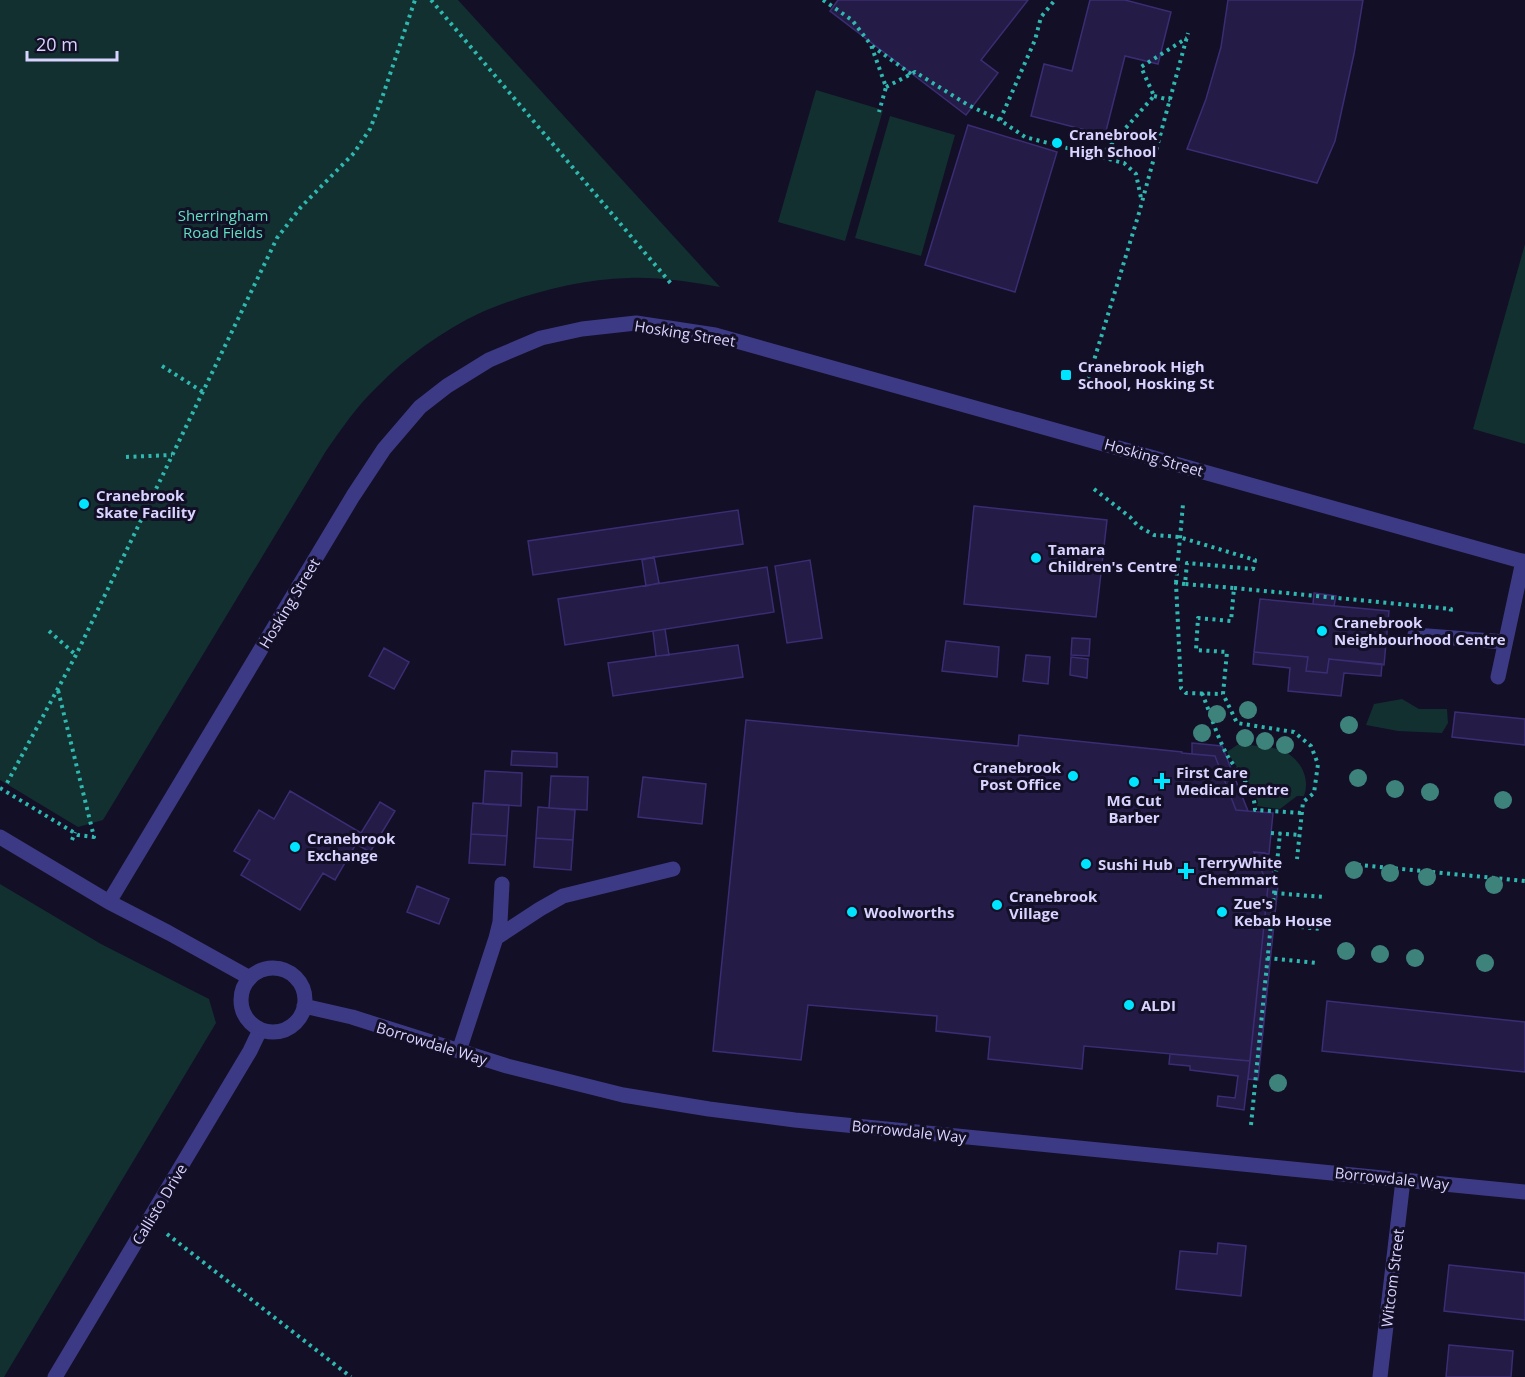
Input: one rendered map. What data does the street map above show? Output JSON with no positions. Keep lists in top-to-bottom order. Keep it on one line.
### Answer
{"streets":{"street":["Hosking Street","Borrowdale Way","Callisto Drive","Witcom Street"]},"crossings":[["Borrowdale Way","Callisto Drive"],["Borrowdale Way","Witcom Street"]],"parks":["Sherringham Road Fields"],"places":{"other":["Cranebrook High School","Cranebrook Skate Facility","Tamara Children's Centre","Cranebrook Neighbourhood Centre","Cranebrook Post Office","MG Cut Barber","Cranebrook Exchange","Sushi Hub","Cranebrook Village","Woolworths","Zue's Kebab House","ALDI"],"transit":["Cranebrook High School, Hosking St"],"health":["First Care Medical Centre","TerryWhite Chemmart"]},"scale_bar":"20 m"}
